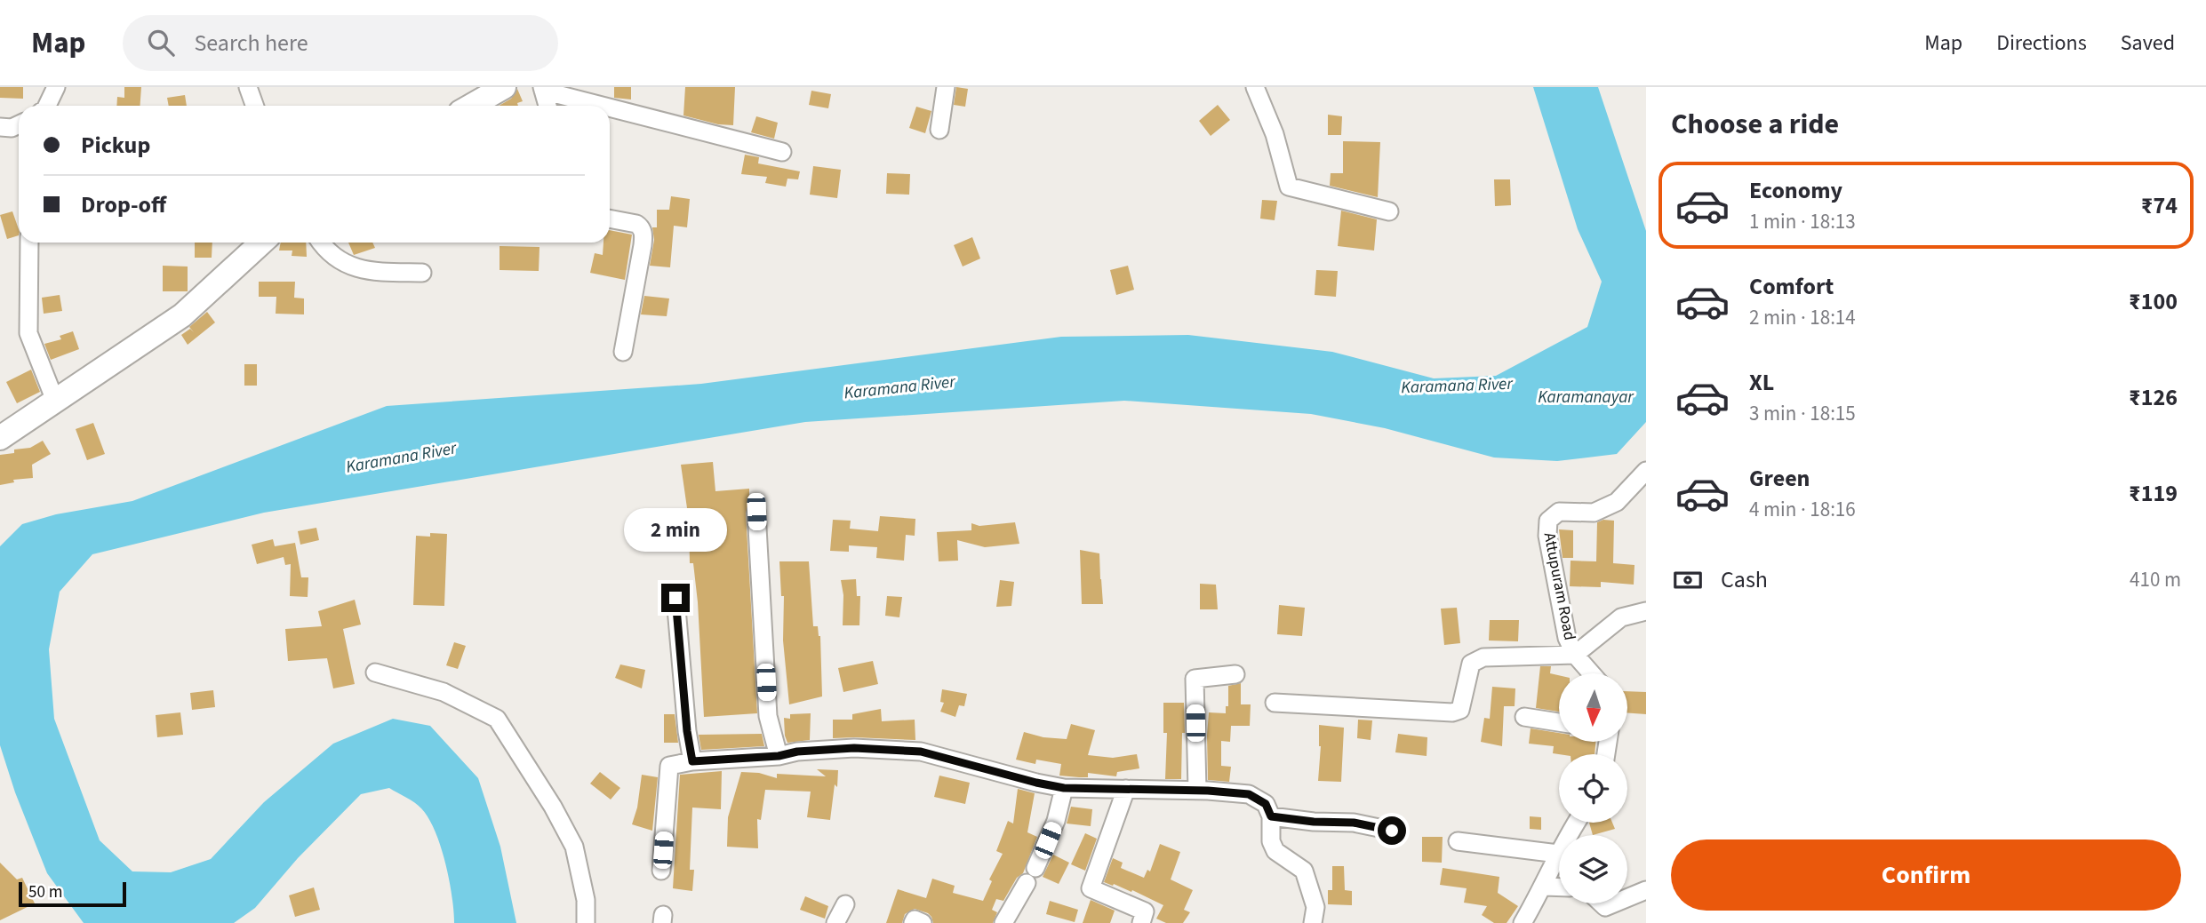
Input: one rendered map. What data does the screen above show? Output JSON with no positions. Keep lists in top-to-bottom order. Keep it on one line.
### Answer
{"streets":{"street":["Attupuram Road"]},"water":["Karamana River","Karamanayar"],"scale_bar":"50 m","north":"bottom","page":{"header":"Map","search":"Search here","nav":["Map","Directions","Saved"],"heading":"Choose a ride","banner":["Pickup","Drop-off"],"list":[{"name":"Economy","note":"1 min · 18:13","value":"₹74"},{"name":"Comfort","note":"2 min · 18:14","value":"₹100"},{"name":"XL","note":"3 min · 18:15","value":"₹126"},{"name":"Green","note":"4 min · 18:16","value":"₹119"}],"bubble":"2 min","pay":["Cash","410 m"],"buttons":"Confirm","scale":"50 m"}}
